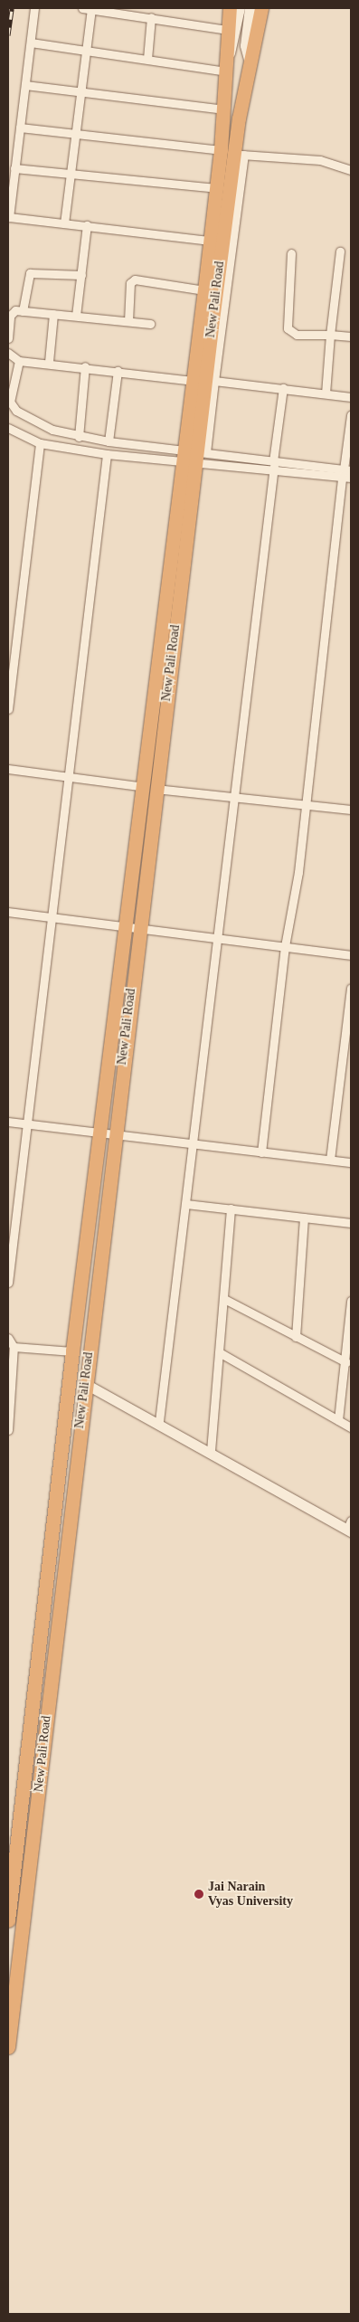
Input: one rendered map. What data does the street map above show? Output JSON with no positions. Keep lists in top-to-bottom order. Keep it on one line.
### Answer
{"streets":{"highway":["New Pali Road"]},"places":["Jai Narain Vyas University"]}
